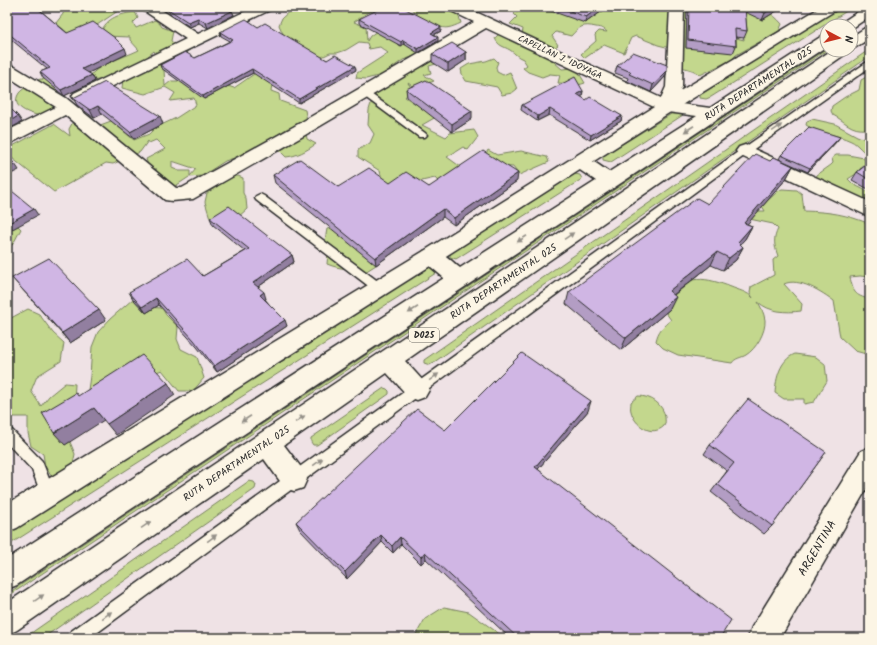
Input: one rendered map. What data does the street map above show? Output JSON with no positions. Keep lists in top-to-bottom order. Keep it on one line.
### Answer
{"streets":{"main road":["CAPELLAN J. IDOYAGA","RUTA DEPARTAMENTAL 025","D025","ARGENTINA"]},"crossings":[["CAPELLAN J. IDOYAGA","RUTA DEPARTAMENTAL 025"]],"north":"right"}
